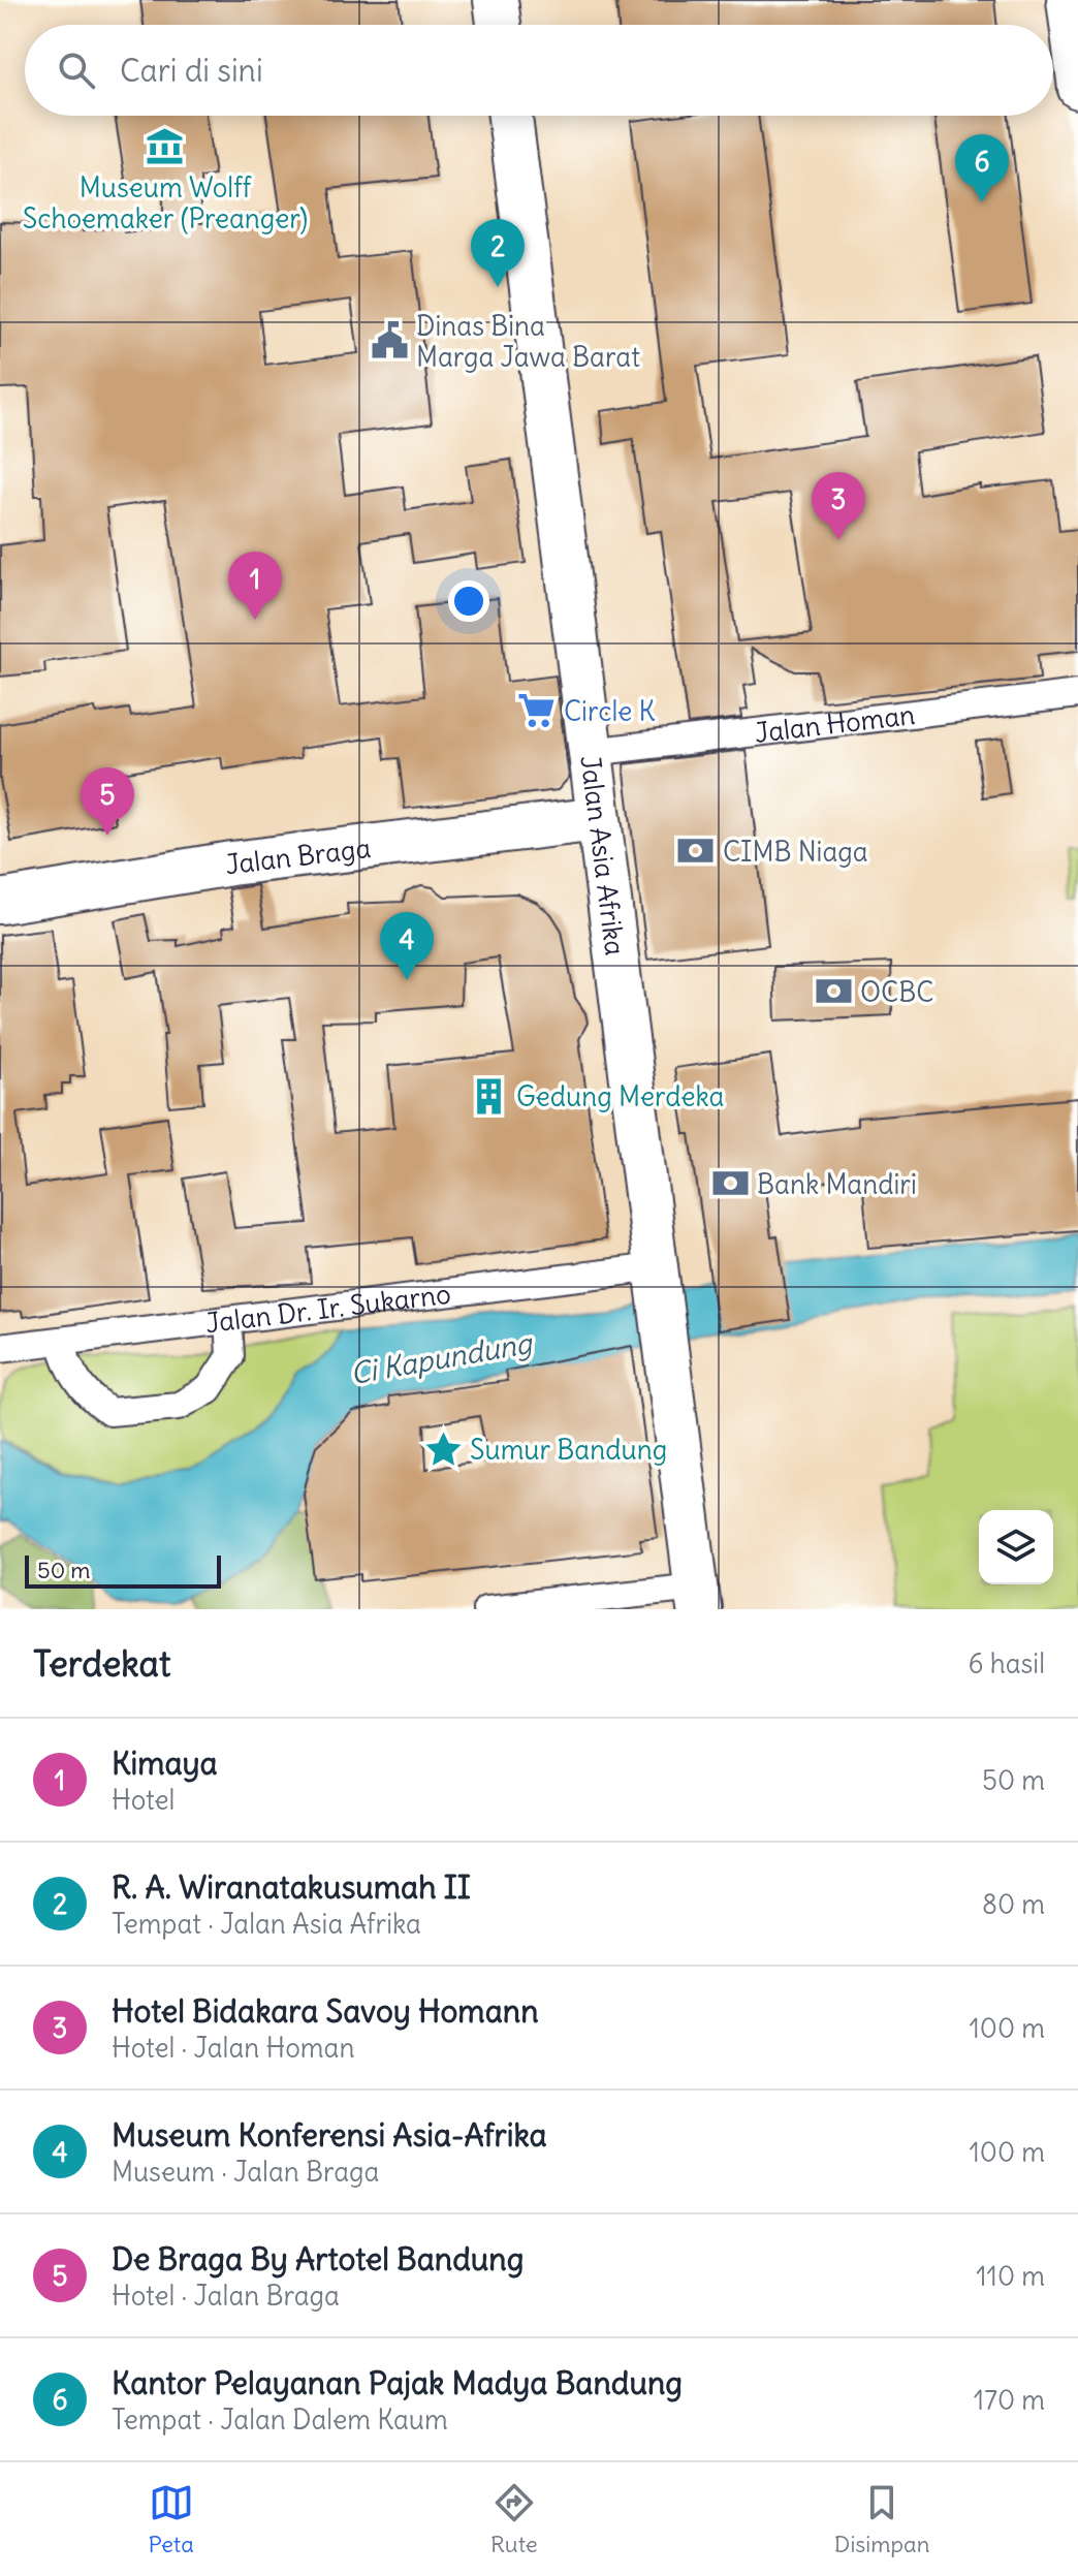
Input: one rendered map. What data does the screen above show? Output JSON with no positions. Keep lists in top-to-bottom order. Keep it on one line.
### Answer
{"streets":{"main road":["Jalan Braga","Jalan Asia Afrika"],"street":["Jalan Homan","Jalan Dr. Ir. Sukarno"]},"crossings":[["Jalan Homan","Jalan Asia Afrika"],["Jalan Braga","Jalan Asia Afrika"],["Jalan Asia Afrika","Jalan Dr. Ir. Sukarno"]],"water":["Ci Kapundung"],"places":{"museum":["Museum Wolff Schoemaker (Preanger)"],"public building":["Dinas Bina Marga Jawa Barat"],"supermarket":["Circle K"],"bank":["CIMB Niaga","OCBC","Bank Mandiri"],"building":["Gedung Merdeka"],"place":["Sumur Bandung"]},"scale_bar":"50 m","page":{"search":"Cari di sini","pins":["6","2","3","1","5","4"],"scale":"50 m","heading":["Terdekat","6 hasil"],"list":[{"mark":"1","name":"Kimaya","note":"Hotel","value":"50 m"},{"mark":"2","name":"R. A. Wiranatakusumah II","note":"Tempat · Jalan Asia Afrika","value":"80 m"},{"mark":"3","name":"Hotel Bidakara Savoy Homann","note":"Hotel · Jalan Homan","value":"100 m"},{"mark":"4","name":"Museum Konferensi Asia-Afrika","note":"Museum · Jalan Braga","value":"100 m"},{"mark":"5","name":"De Braga By Artotel Bandung","note":"Hotel · Jalan Braga","value":"110 m"},{"mark":"6","name":"Kantor Pelayanan Pajak Madya Bandung","note":"Tempat · Jalan Dalem Kaum","value":"170 m"}],"nav":["Peta","Rute","Disimpan"]}}
